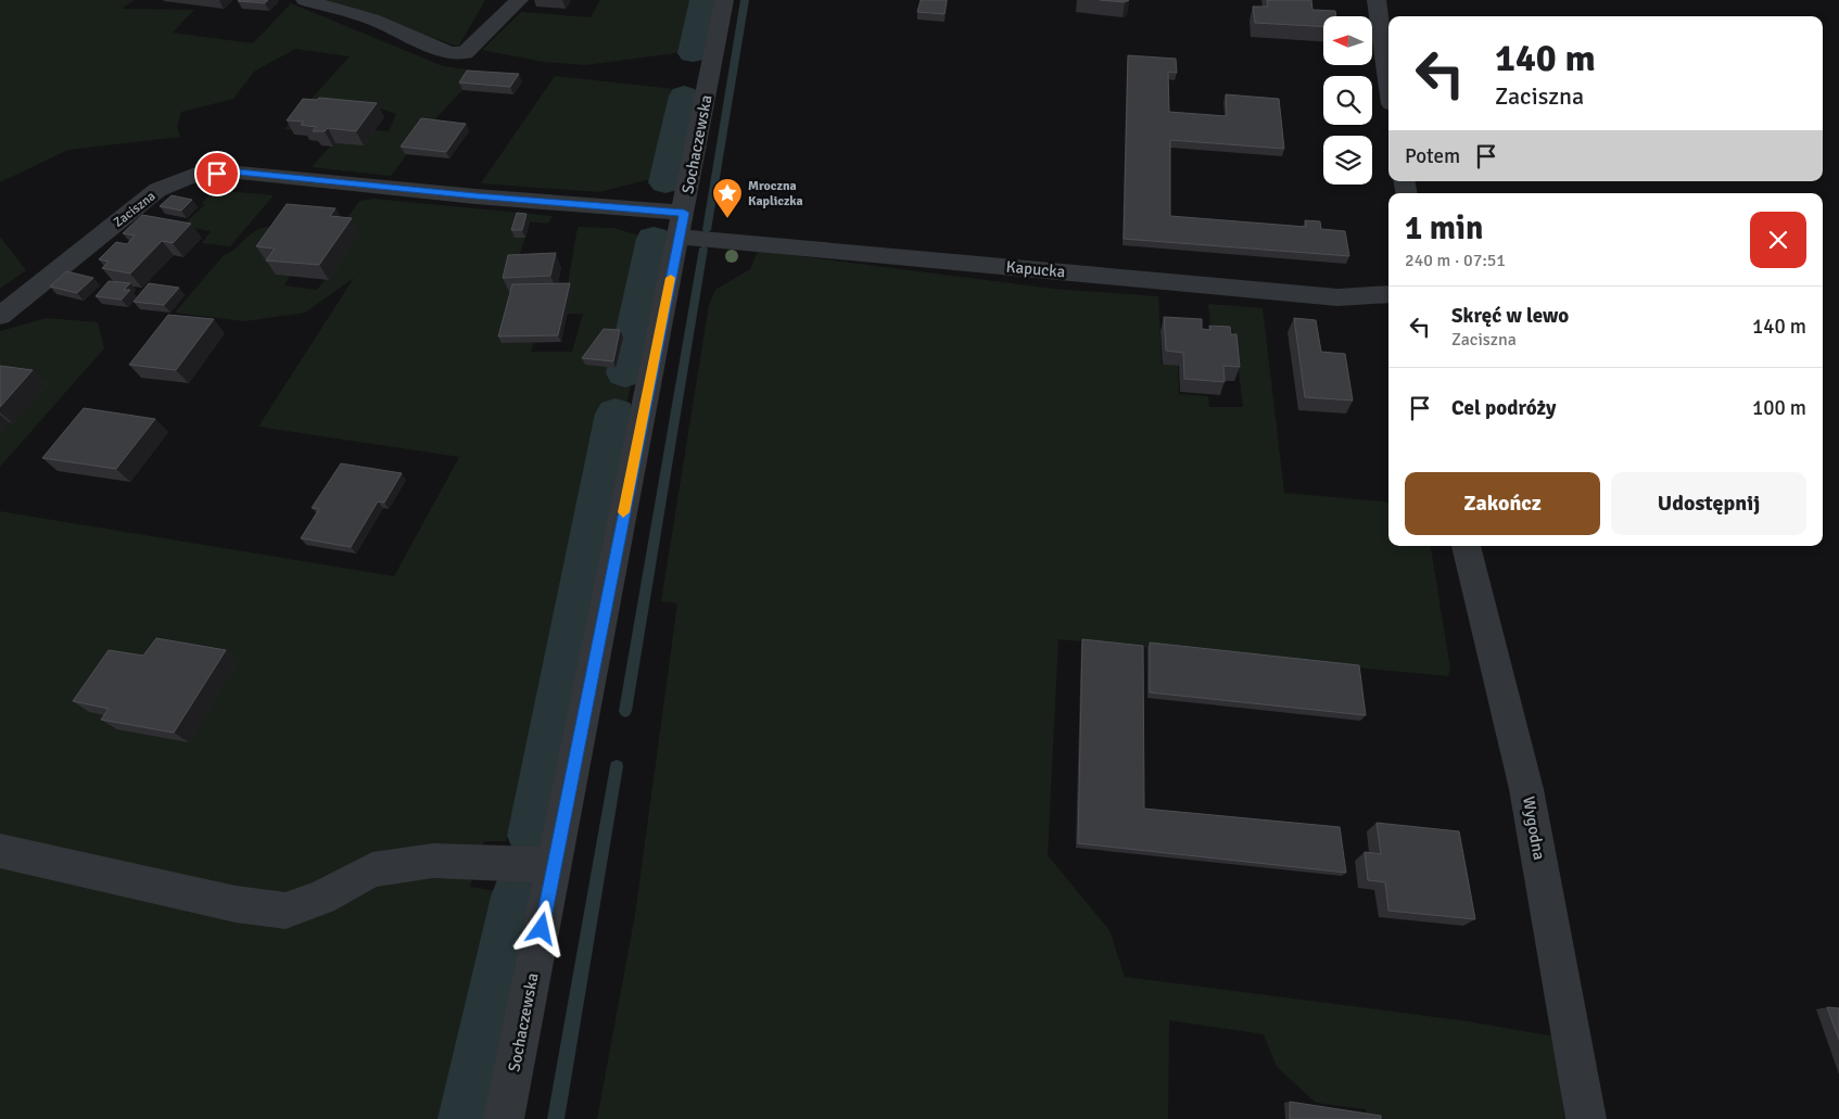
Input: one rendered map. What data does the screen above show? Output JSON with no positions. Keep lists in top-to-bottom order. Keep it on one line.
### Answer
{"streets":{"street":["Sochaczewska","Zaciszna","Kapucka","Wygodna"]},"crossings":[["Sochaczewska","Zaciszna"],["Sochaczewska","Kapucka"],["Zaciszna","Kapucka"]],"places":{"place":["Mroczna Kapliczka"]},"north":"left","page":{"turn":["140 m","Zaciszna"],"then":"Potem","heading":["1 min","240 m · 07:51"],"list":[{"name":"Skręć w lewo","note":"Zaciszna","value":"140 m"},{"name":"Cel podróży","value":"100 m"}],"buttons":["Zakończ","Udostępnij"]}}
